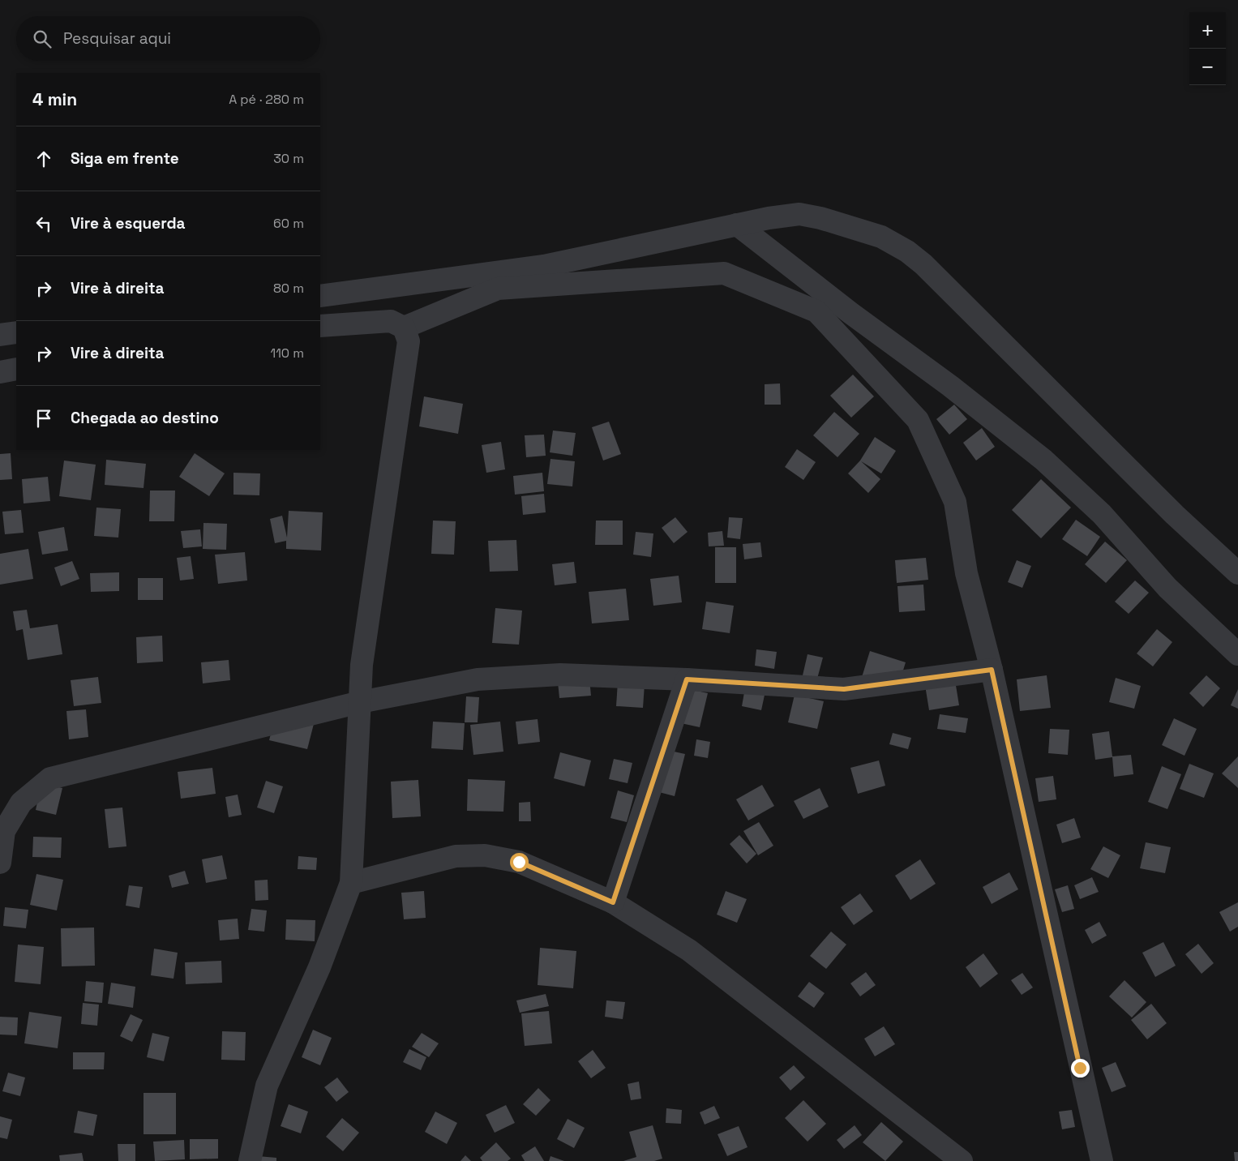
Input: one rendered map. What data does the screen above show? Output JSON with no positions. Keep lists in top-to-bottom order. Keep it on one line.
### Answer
{"page":{"map_buttons":["+","−"],"search":"Pesquisar aqui","heading":["4 min","A pé · 280 m"],"list":[["Siga em frente","30 m"],["Vire à esquerda","60 m"],["Vire à direita","80 m"],["Vire à direita","110 m"],"Chegada ao destino"]}}
